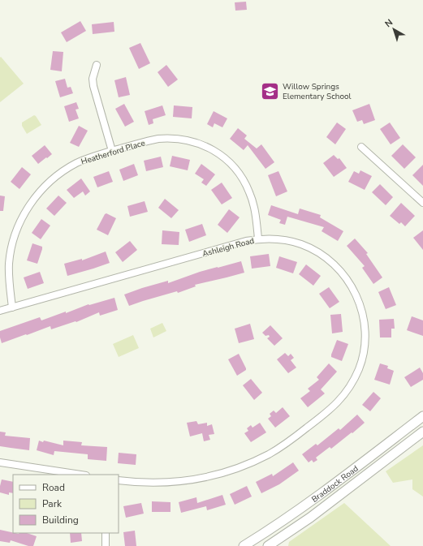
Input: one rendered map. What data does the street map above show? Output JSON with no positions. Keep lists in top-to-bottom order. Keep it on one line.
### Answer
{"streets":{"main road":["Braddock Road"],"street":["Heatherford Place","Ashleigh Road"]},"crossings":[["Heatherford Place","Ashleigh Road"]],"places":{"school or university":["Willow Springs Elementary School"]},"legend":["Road","Park","Building"],"north":"top left"}
